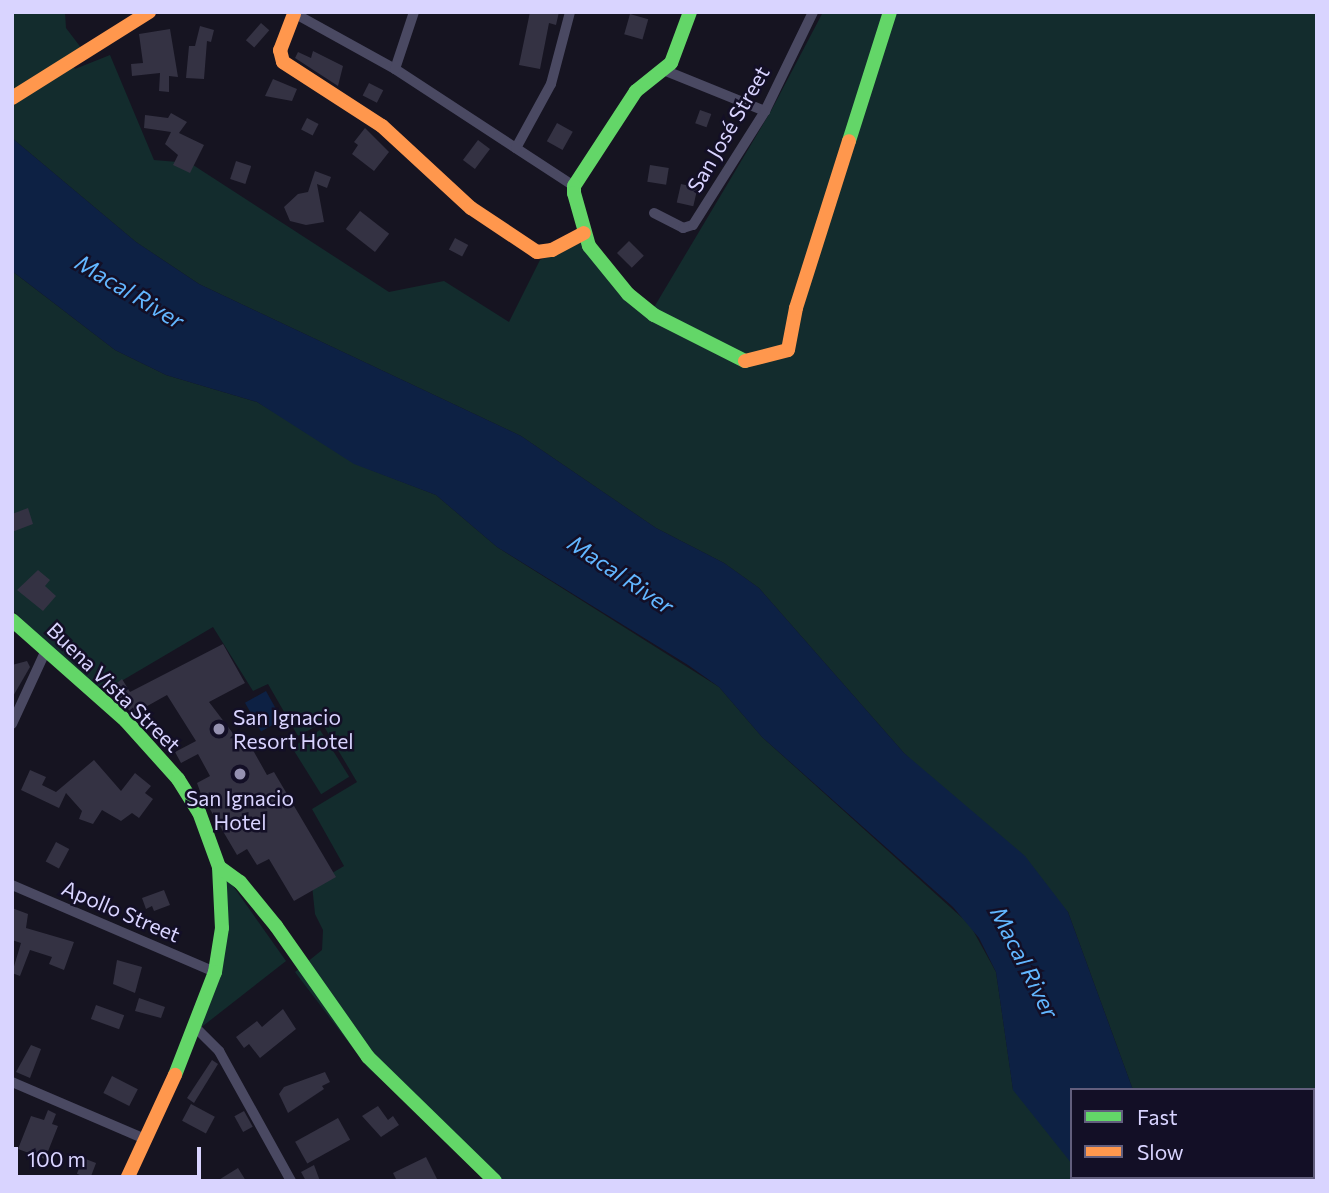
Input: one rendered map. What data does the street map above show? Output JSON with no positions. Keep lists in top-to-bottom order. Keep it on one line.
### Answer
{"streets":{"street":["San José Street","Buena Vista Street","Apollo Street"]},"crossings":[["Buena Vista Street","Apollo Street"]],"water":["Macal River"],"places":["San Ignacio Resort Hotel","San Ignacio Hotel"],"legend":["Fast","Slow"],"scale_bar":"100 m"}
